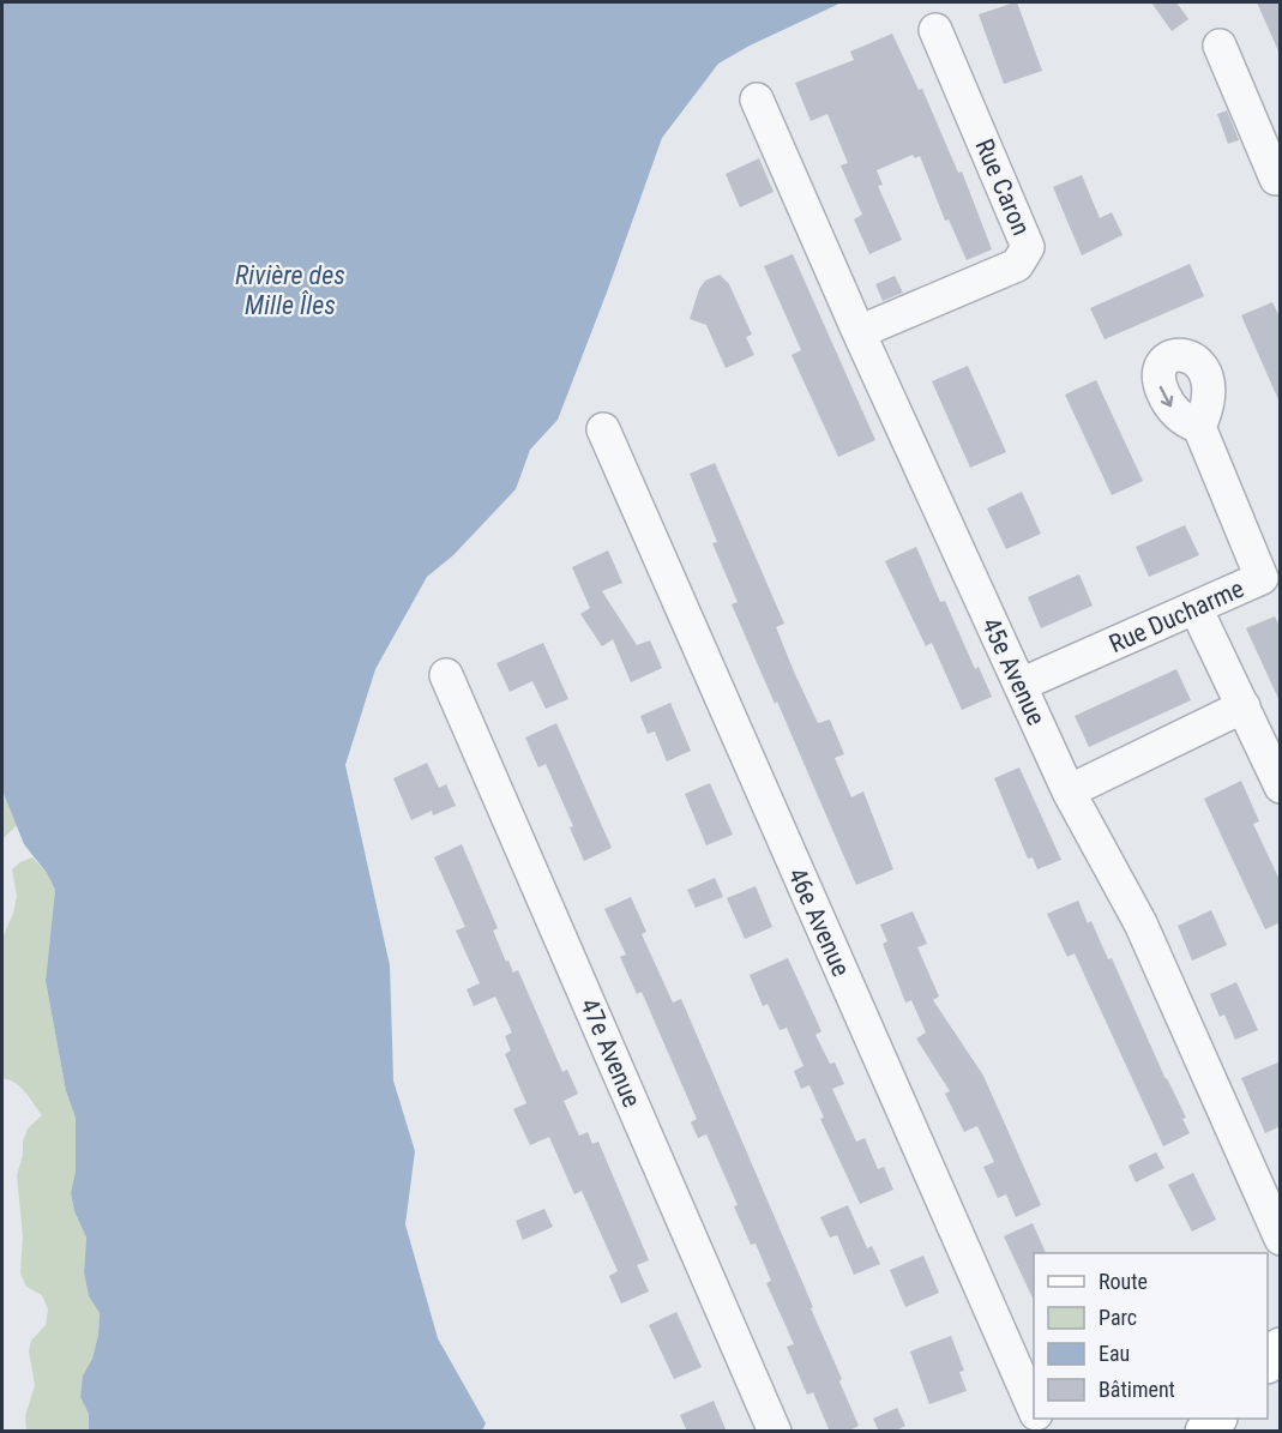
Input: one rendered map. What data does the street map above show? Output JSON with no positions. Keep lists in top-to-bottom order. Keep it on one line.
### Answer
{"streets":{"street":["Rue Caron","Rue Ducharme","45e Avenue","46e Avenue","47e Avenue"]},"crossings":[["Rue Caron","45e Avenue"],["Rue Ducharme","45e Avenue"]],"water":["Rivière des Mille Îles"],"legend":["Route","Parc","Eau","Bâtiment"]}
